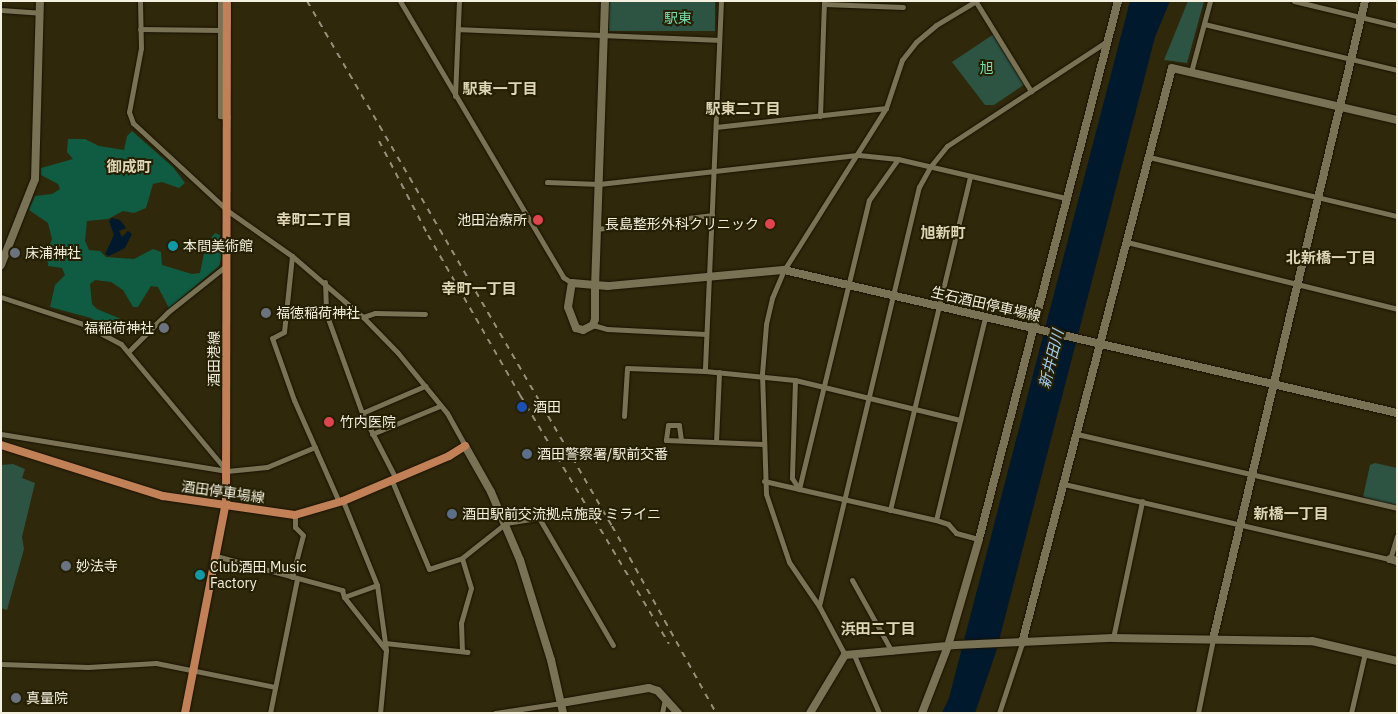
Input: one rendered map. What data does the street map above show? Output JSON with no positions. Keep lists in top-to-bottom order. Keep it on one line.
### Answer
{"streets":{"main road":["酒田港線","酒田停車場線"],"street":["生石酒田停車場線"]},"crossings":[["酒田港線","酒田停車場線"]],"districts":["駅東一丁目","駅東二丁目","御成町","幸町二丁目","旭新町","北新橋一丁目","幸町一丁目","新橋一丁目","浜田二丁目"],"water":["新井田川"],"parks":["駅東","旭"],"places":["池田治療所","長島整形外科クリニック","本間美術館","床浦神社","福徳稲荷神社","福稲荷神社","酒田","竹内医院","酒田警察署/駅前交番","酒田駅前交流拠点施設 ミライニ","妙法寺","Club酒田 Music Factory","真量院"]}
